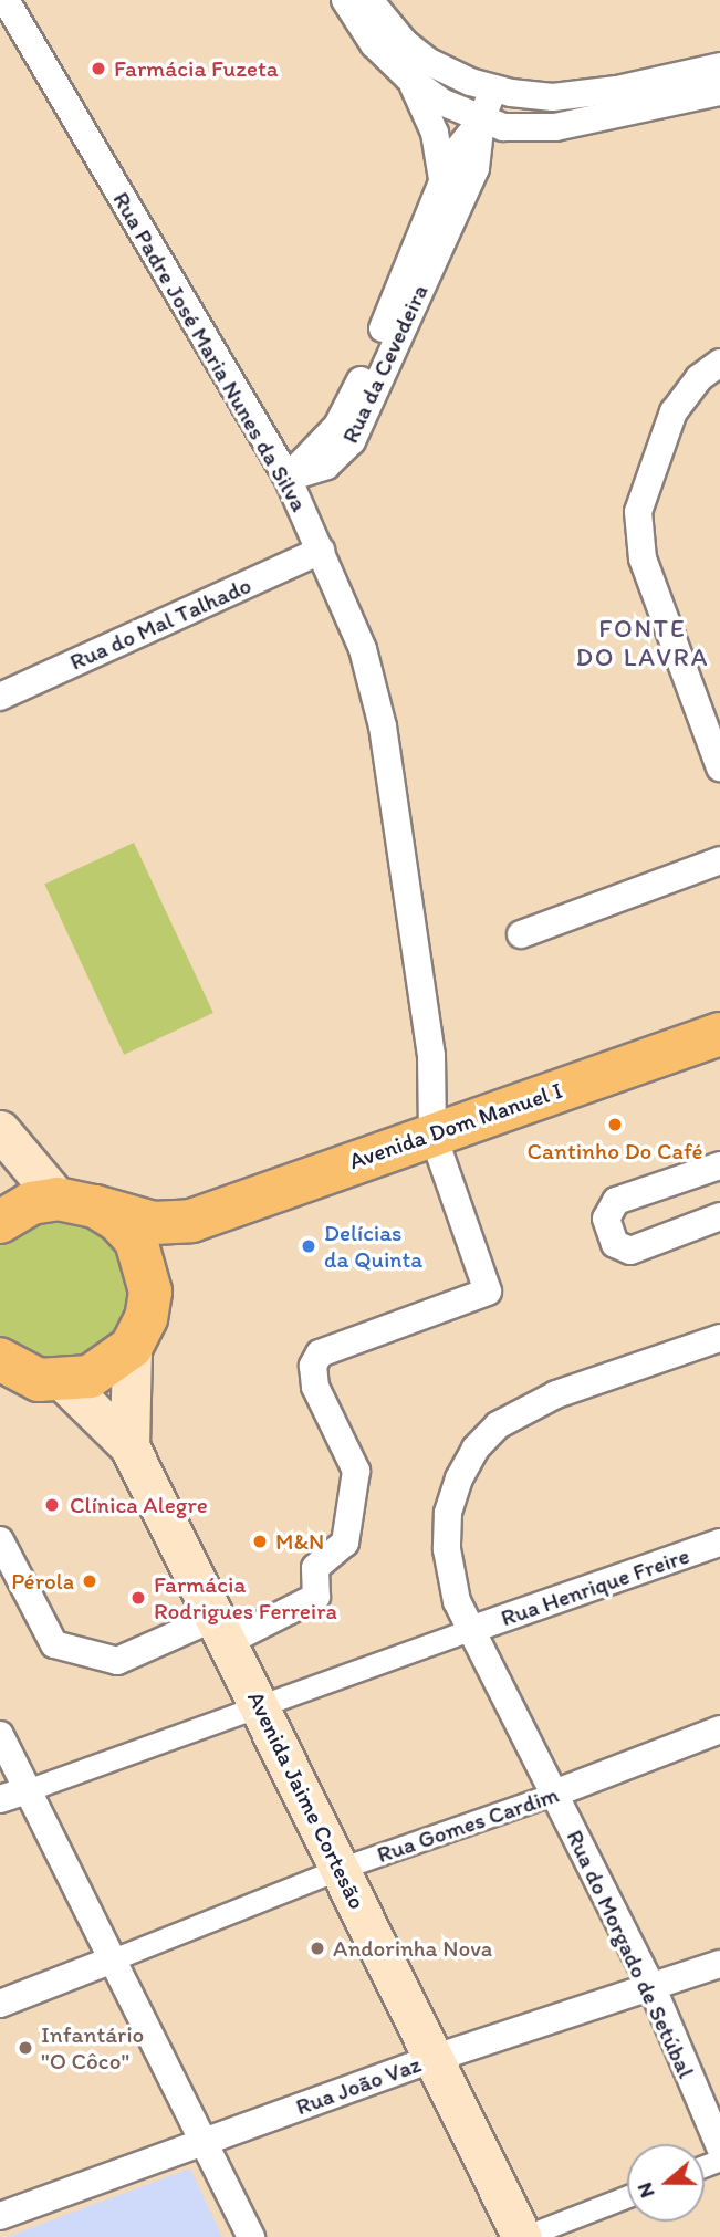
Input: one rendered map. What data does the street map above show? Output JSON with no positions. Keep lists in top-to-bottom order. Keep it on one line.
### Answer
{"streets":{"main road":["Avenida Dom Manuel I","Avenida Jaime Cortesão"],"street":["Rua Padre José Maria Nunes da Silva","Rua da Cevedeira","Rua do Mal Talhado","Rua Henrique Freire","Rua Gomes Cardim","Rua do Morgado de Setúbal","Rua João Vaz"]},"crossings":[["Rua Padre José Maria Nunes da Silva","Rua da Cevedeira"],["Rua Padre José Maria Nunes da Silva","Rua do Mal Talhado"],["Rua Padre José Maria Nunes da Silva","Avenida Dom Manuel I"],["Rua Padre José Maria Nunes da Silva","Avenida Jaime Cortesão"],["Rua Henrique Freire","Rua do Morgado de Setúbal"],["Avenida Jaime Cortesão","Rua Gomes Cardim"],["Avenida Jaime Cortesão","Rua João Vaz"],["Rua Gomes Cardim","Rua do Morgado de Setúbal"],["Rua do Morgado de Setúbal","Rua João Vaz"]],"districts":["FONTE DO LAVRA"],"places":["Farmácia Fuzeta","Cantinho Do Café","Delícias da Quinta","Clínica Alegre","M&N","Pérola","Farmácia Rodrigues Ferreira","Andorinha Nova","Infantário \"O Côco\""],"north":"left"}
